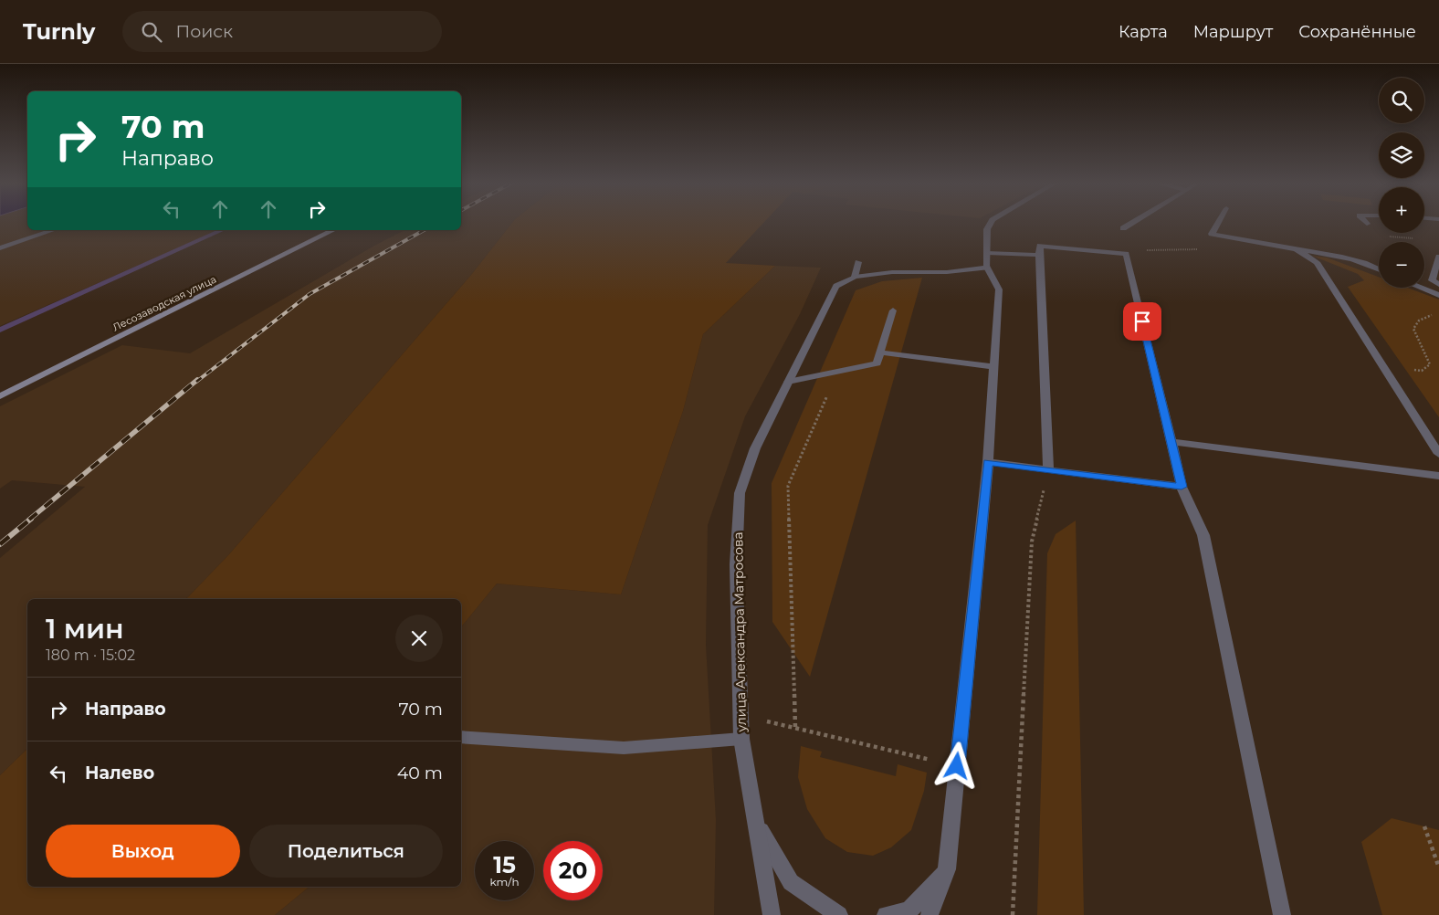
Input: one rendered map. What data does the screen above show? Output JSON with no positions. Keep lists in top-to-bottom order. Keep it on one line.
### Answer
{"streets":{"main road":["Лесозаводская улица"],"street":["улица Александра Матросова"]},"page":{"header":"Turnly","search":"Поиск","nav":["Карта","Маршрут","Сохранённые"],"map_buttons":["+","−"],"turn":["70 m","Направо"],"heading":["1 мин","180 m · 15:02"],"list":[{"name":"Направо","value":"70 m"},{"name":"Налево","value":"40 m"}],"buttons":["Выход","Поделиться"],"speed":"15 km/h","limit":"20"}}
